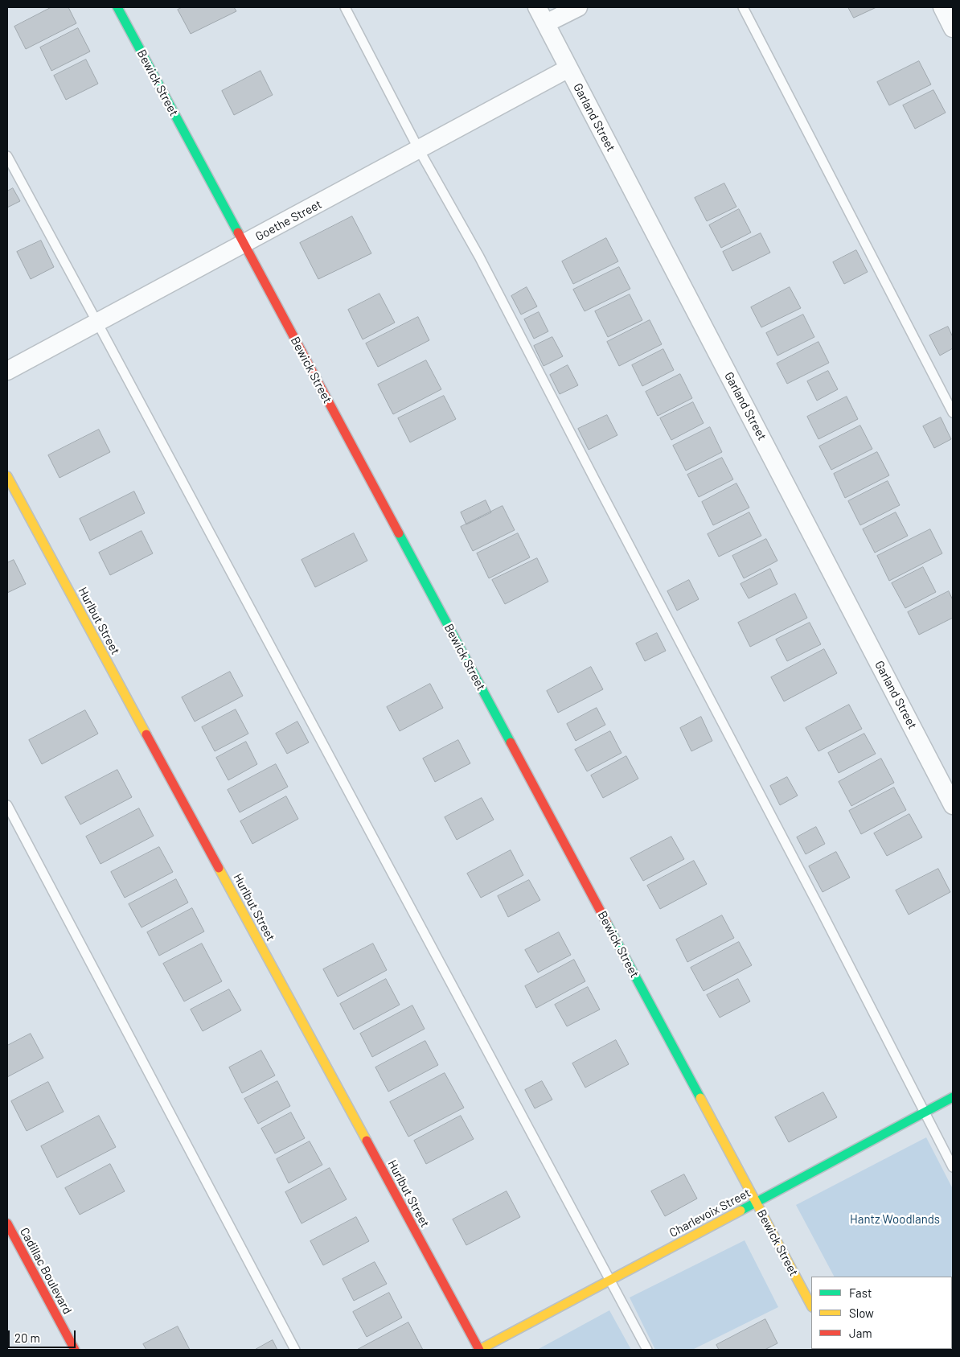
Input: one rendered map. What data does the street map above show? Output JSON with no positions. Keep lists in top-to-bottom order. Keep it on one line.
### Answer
{"streets":{"street":["Bewick Street","Garland Street","Goethe Street","Hurlbut Street","Charlevoix Street","Cadillac Boulevard"]},"crossings":[["Bewick Street","Goethe Street"],["Bewick Street","Charlevoix Street"],["Garland Street","Goethe Street"],["Hurlbut Street","Charlevoix Street"]],"parks":["Hantz Woodlands"],"legend":["Fast","Slow","Jam"],"scale_bar":"20 m"}
